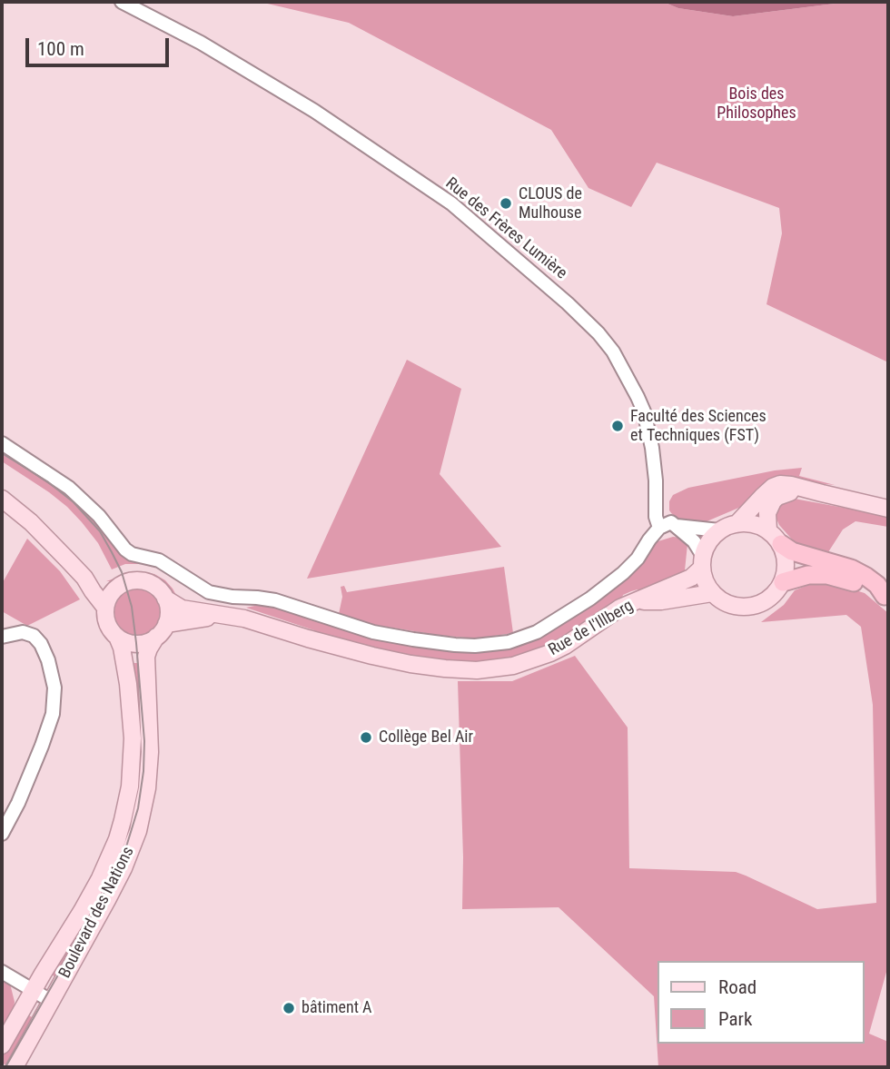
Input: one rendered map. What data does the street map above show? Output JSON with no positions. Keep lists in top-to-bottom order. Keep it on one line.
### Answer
{"streets":{"main road":["Rue de l'Illberg","Boulevard des Nations"],"street":["Rue des Frères Lumière"]},"parks":["Bois des Philosophes"],"places":["CLOUS de Mulhouse","Faculté des Sciences et Techniques (FST)","Collège Bel Air","bâtiment A"],"legend":["Road","Park"],"scale_bar":"100 m"}
